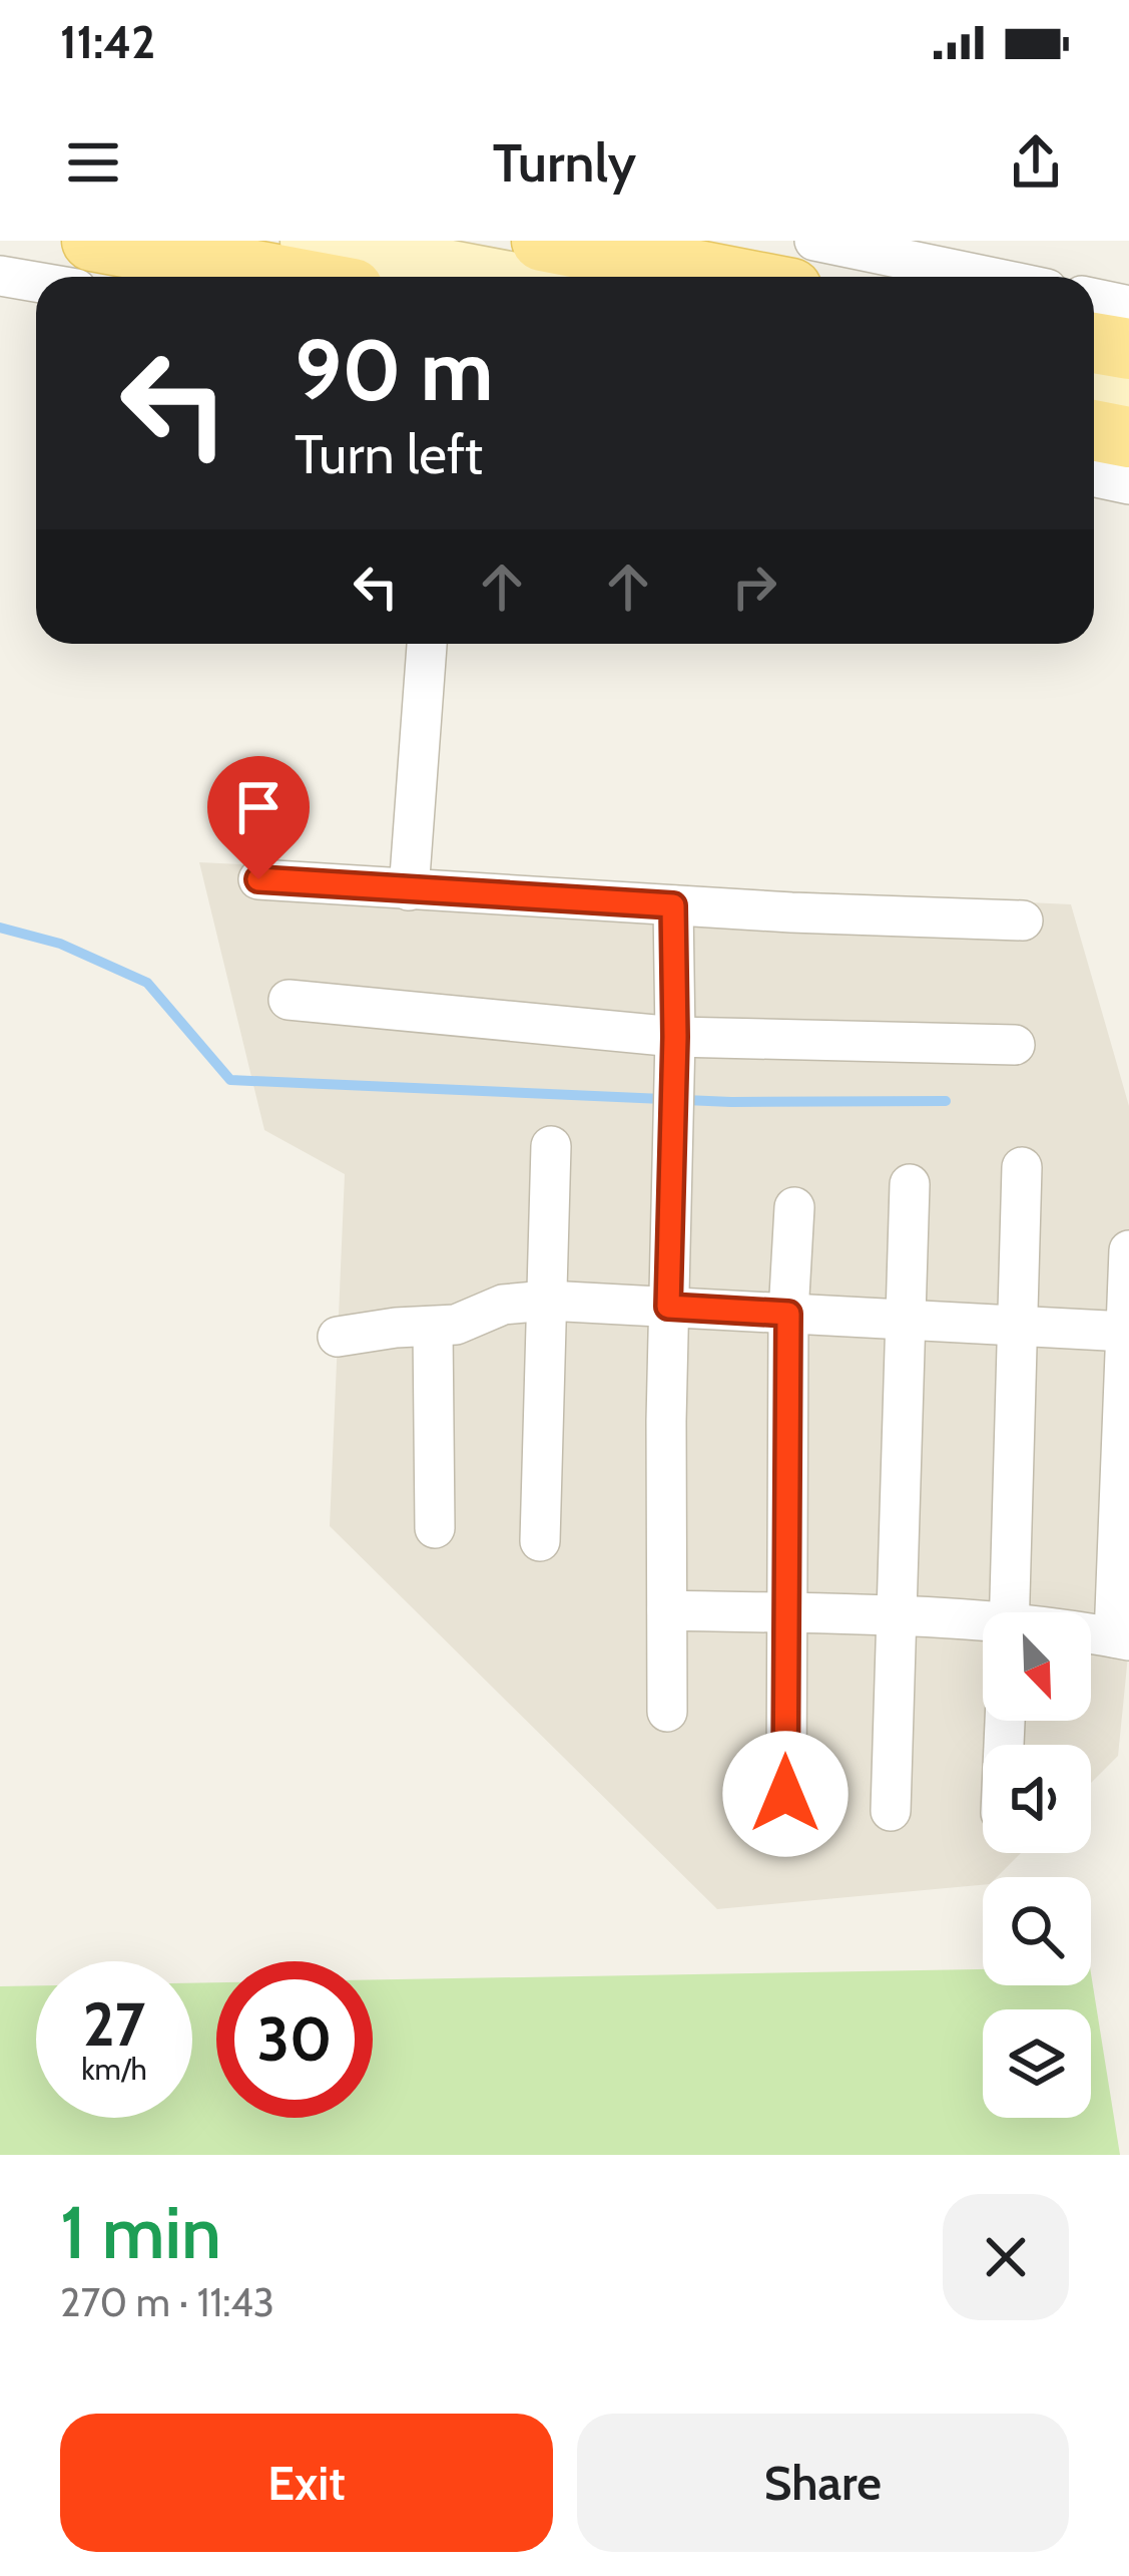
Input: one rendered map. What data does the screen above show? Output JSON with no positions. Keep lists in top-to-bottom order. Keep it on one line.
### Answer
{"north":"bottom right","page":{"status":"11:42","header":"Turnly","turn":["90 m","Turn left"],"speed":"27 km/h","limit":"30","heading":["1 min","270 m · 11:43"],"buttons":["Exit","Share"]}}
